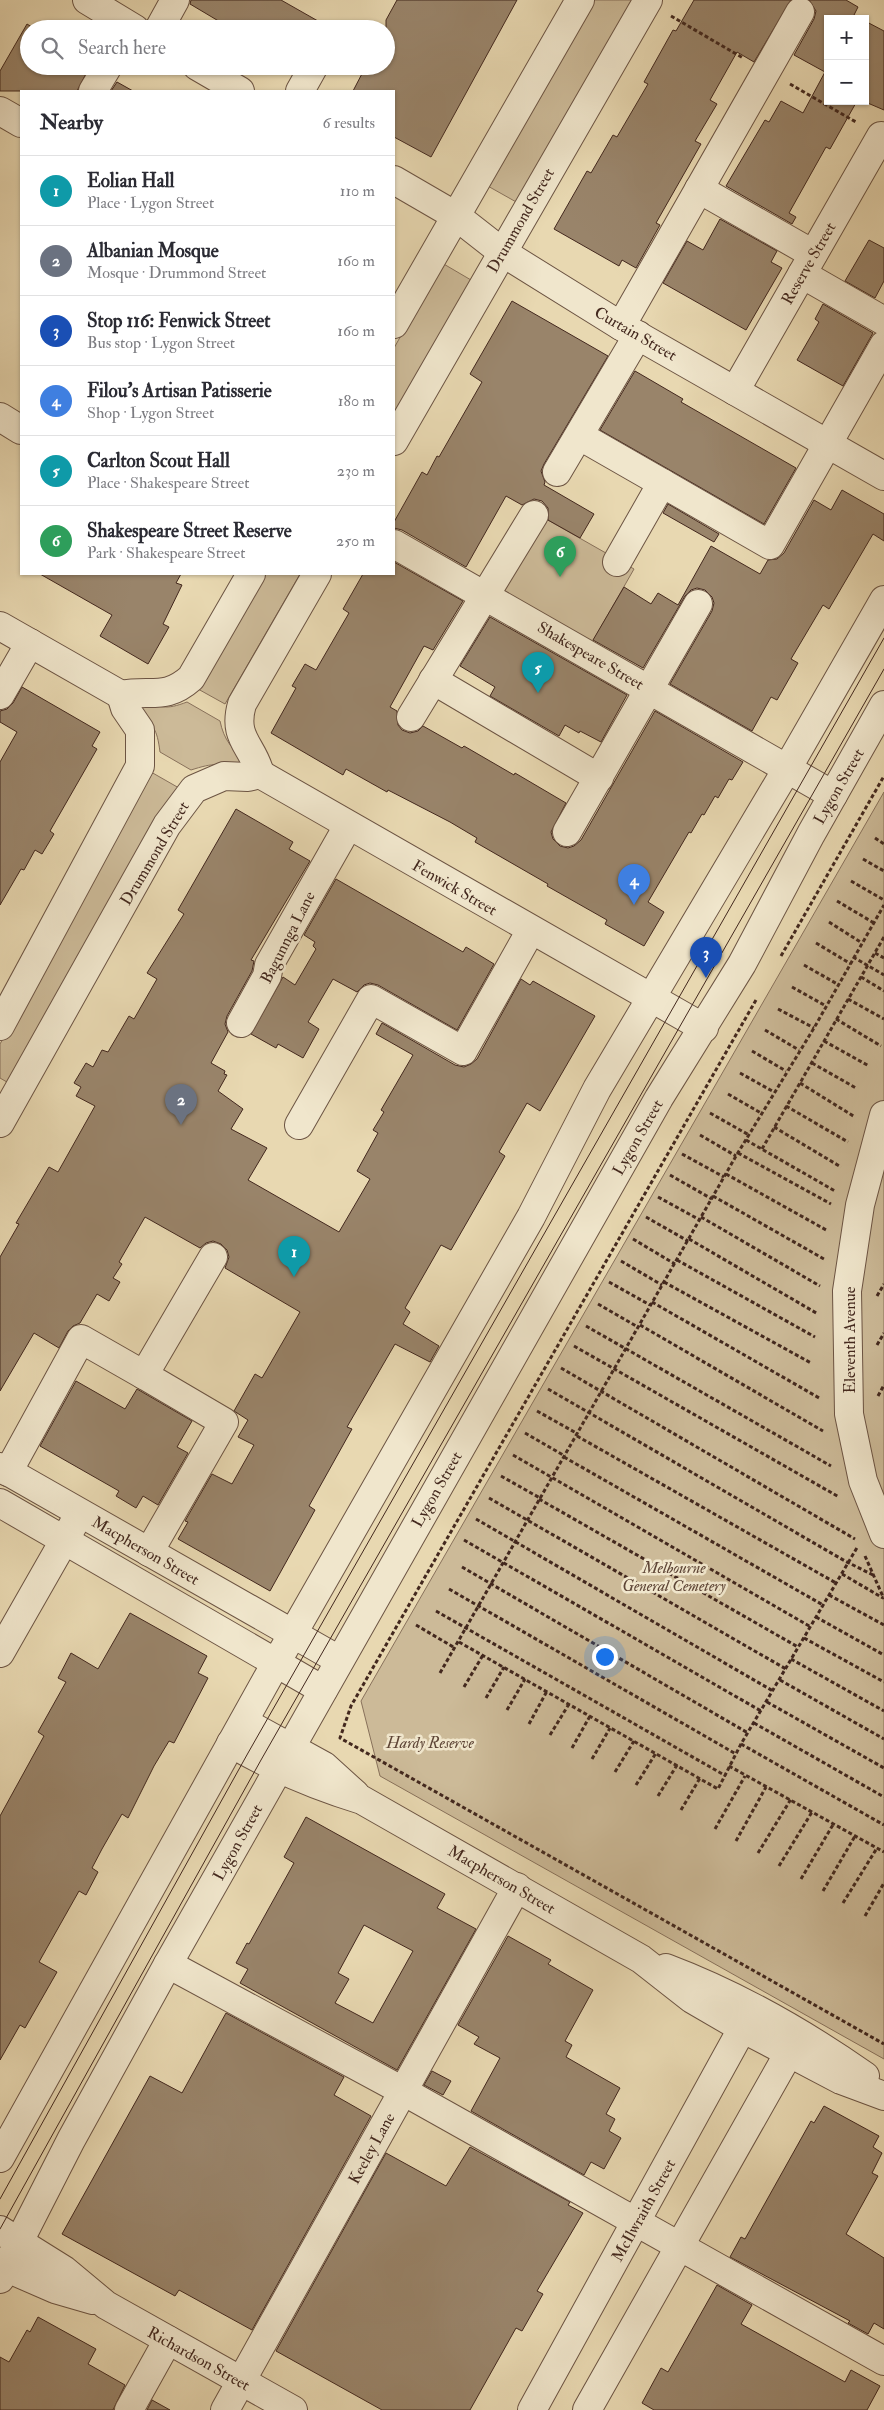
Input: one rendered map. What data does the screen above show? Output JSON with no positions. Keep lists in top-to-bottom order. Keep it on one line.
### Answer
{"streets":{"street":["Drummond Street","Reserve Street","Curtain Street","Shakespeare Street","Lygon Street","Fenwick Street","Bagunnga Lane","Eleventh Avenue","Macpherson Street","Keeley Lane","McIlwraith Street","Richardson Street"]},"crossings":[["Drummond Street","Curtain Street"],["Drummond Street","Fenwick Street"],["Reserve Street","Curtain Street"],["Shakespeare Street","Lygon Street"],["Lygon Street","Fenwick Street"],["Lygon Street","Macpherson Street"],["Lygon Street","Richardson Street"],["Fenwick Street","Bagunnga Lane"],["Macpherson Street","Keeley Lane"],["Macpherson Street","McIlwraith Street"],["Keeley Lane","Richardson Street"]],"parks":["Melbourne General Cemetery","Hardy Reserve"],"page":{"map_buttons":["+","−"],"search":"Search here","heading":["Nearby","6 results"],"list":[{"mark":"1","name":"Eolian Hall","note":"Place · Lygon Street","value":"110 m"},{"mark":"2","name":"Albanian Mosque","note":"Mosque · Drummond Street","value":"160 m"},{"mark":"3","name":"Stop 116: Fenwick Street","note":"Bus stop · Lygon Street","value":"160 m"},{"mark":"4","name":"Filou's Artisan Patisserie","note":"Shop · Lygon Street","value":"180 m"},{"mark":"5","name":"Carlton Scout Hall","note":"Place · Shakespeare Street","value":"230 m"},{"mark":"6","name":"Shakespeare Street Reserve","note":"Park · Shakespeare Street","value":"250 m"}],"pins":["6","5","4","3","2","1"]}}
